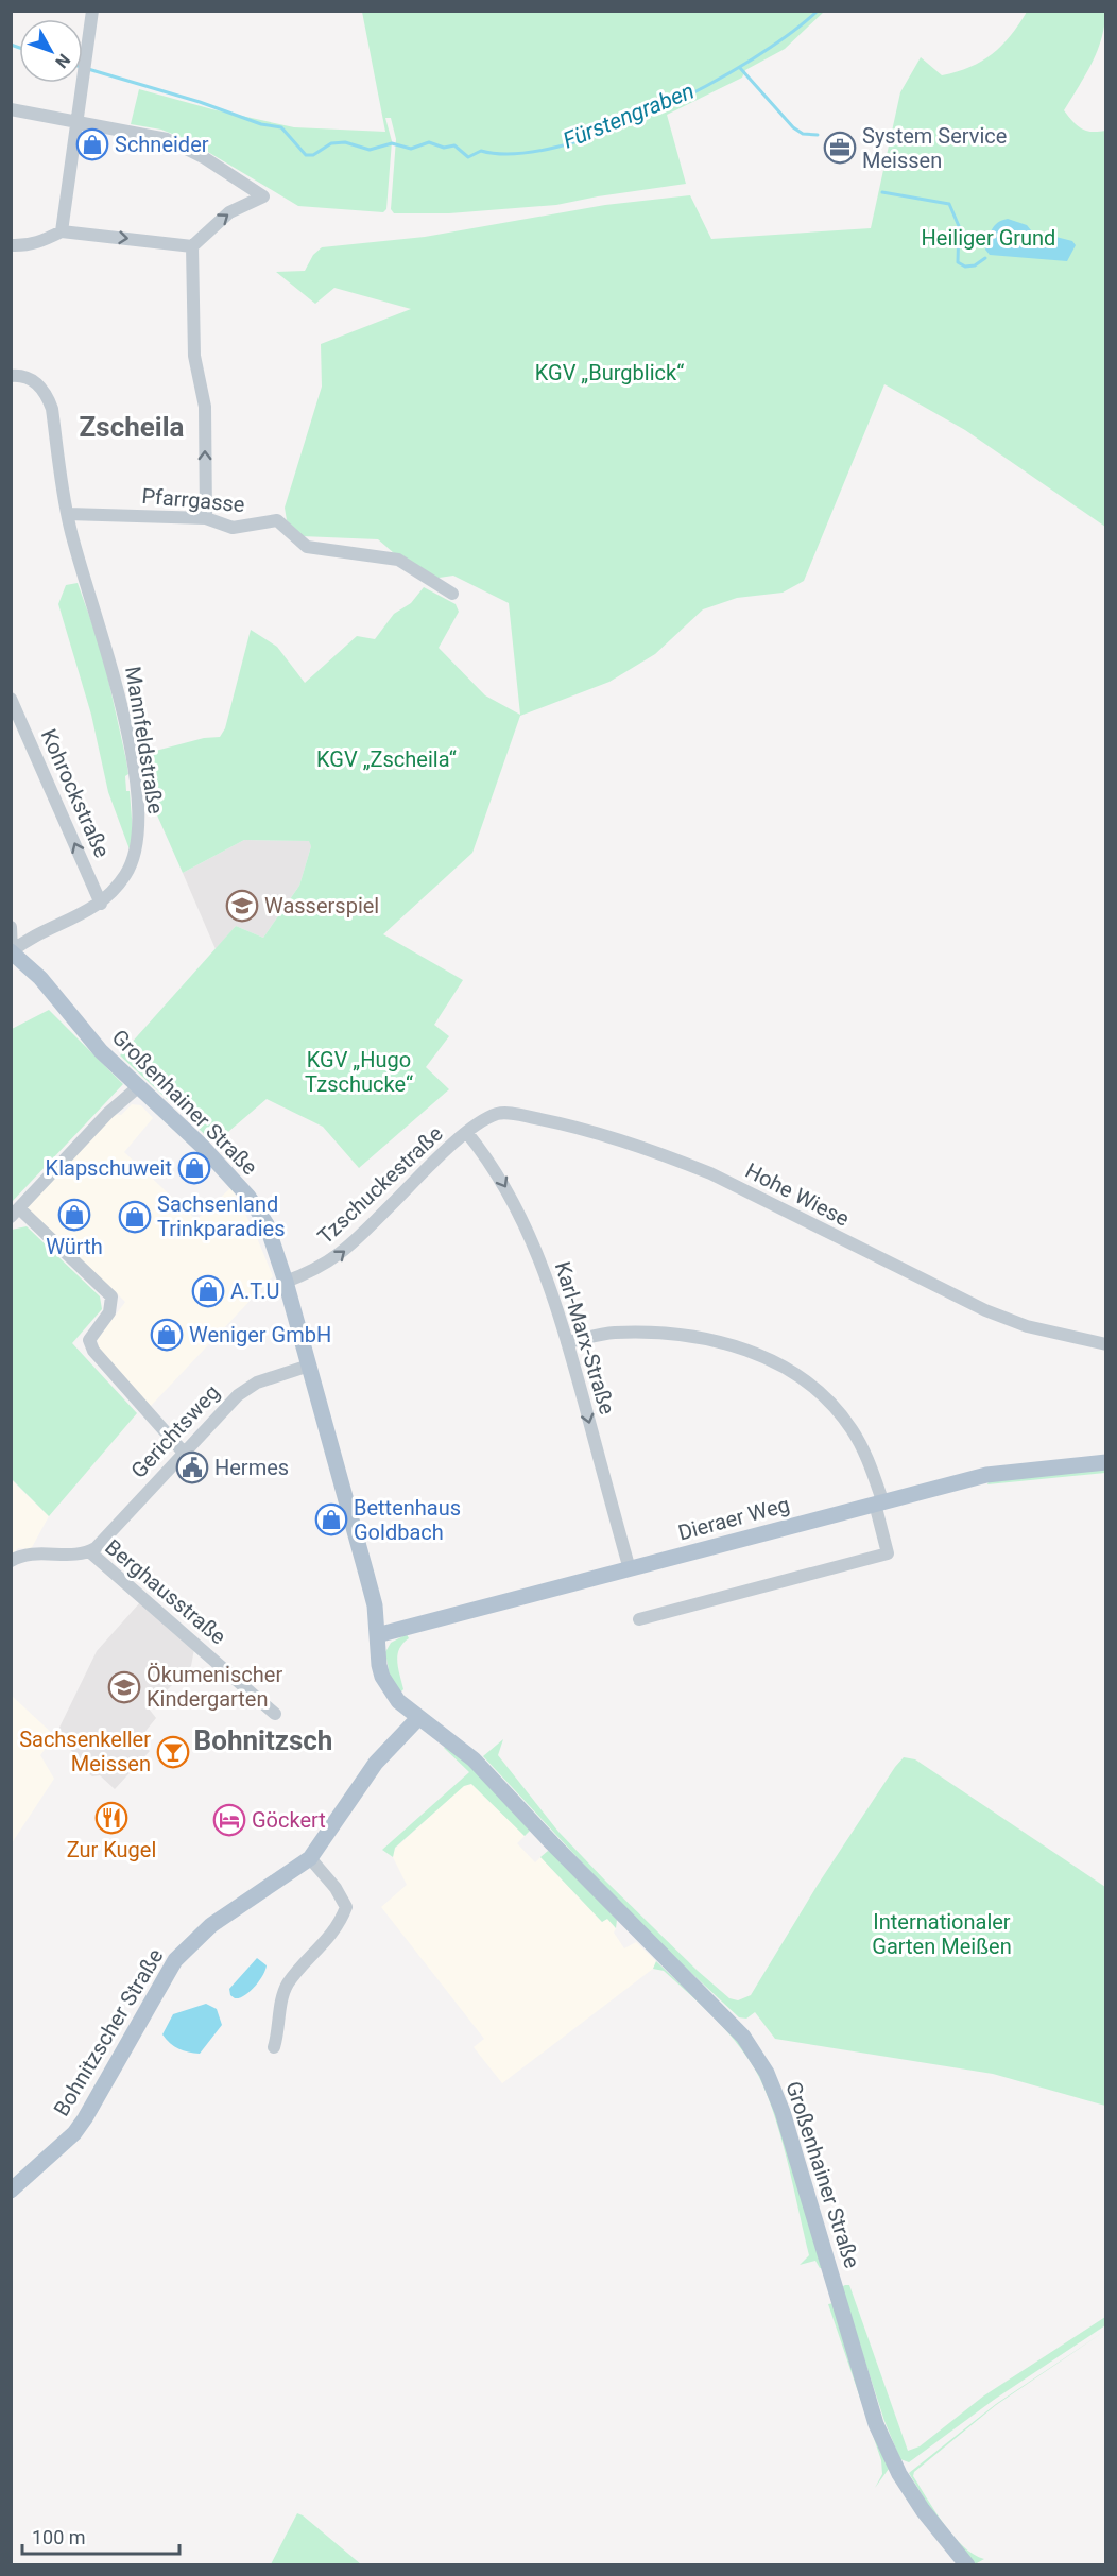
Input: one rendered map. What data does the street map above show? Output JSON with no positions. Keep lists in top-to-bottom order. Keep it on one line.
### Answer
{"streets":{"main road":["Großenhainer Straße","Dieraer Weg","Bohnitzscher Straße"],"street":["Pfarrgasse","Mannfeldstraße","Kohrockstraße","Tzschuckestraße","Hohe Wiese","Karl-Marx-Straße","Gerichtsweg","Berghausstraße"]},"crossings":[["Pfarrgasse","Mannfeldstraße"],["Mannfeldstraße","Kohrockstraße"],["Mannfeldstraße","Großenhainer Straße"],["Großenhainer Straße","Tzschuckestraße"],["Großenhainer Straße","Gerichtsweg"],["Großenhainer Straße","Dieraer Weg"],["Großenhainer Straße","Bohnitzscher Straße"],["Tzschuckestraße","Hohe Wiese"],["Tzschuckestraße","Karl-Marx-Straße"],["Hohe Wiese","Karl-Marx-Straße"],["Karl-Marx-Straße","Dieraer Weg"],["Gerichtsweg","Berghausstraße"]],"one_way":["Kohrockstraße","Tzschuckestraße","Karl-Marx-Straße"],"districts":["Zscheila","Bohnitzsch"],"water":["Fürstengraben"],"parks":["Heiliger Grund","KGV „Burgblick“","KGV „Zscheila“","KGV „Hugo Tzschucke“","Internationaler Garten Meißen"],"places":{"shop":["Schneider","Klapschuweit","Würth","Sachsenland Trinkparadies","A.T.U","Weniger GmbH","Bettenhaus Goldbach"],"office":["System Service Meissen"],"school or university":["Wasserspiel","Ökumenischer Kindergarten"],"public building":["Hermes"],"bar":["Sachsenkeller Meissen"],"restaurant":["Zur Kugel"],"hotel":["Göckert"]},"scale_bar":"100 m","north":"bottom right"}
